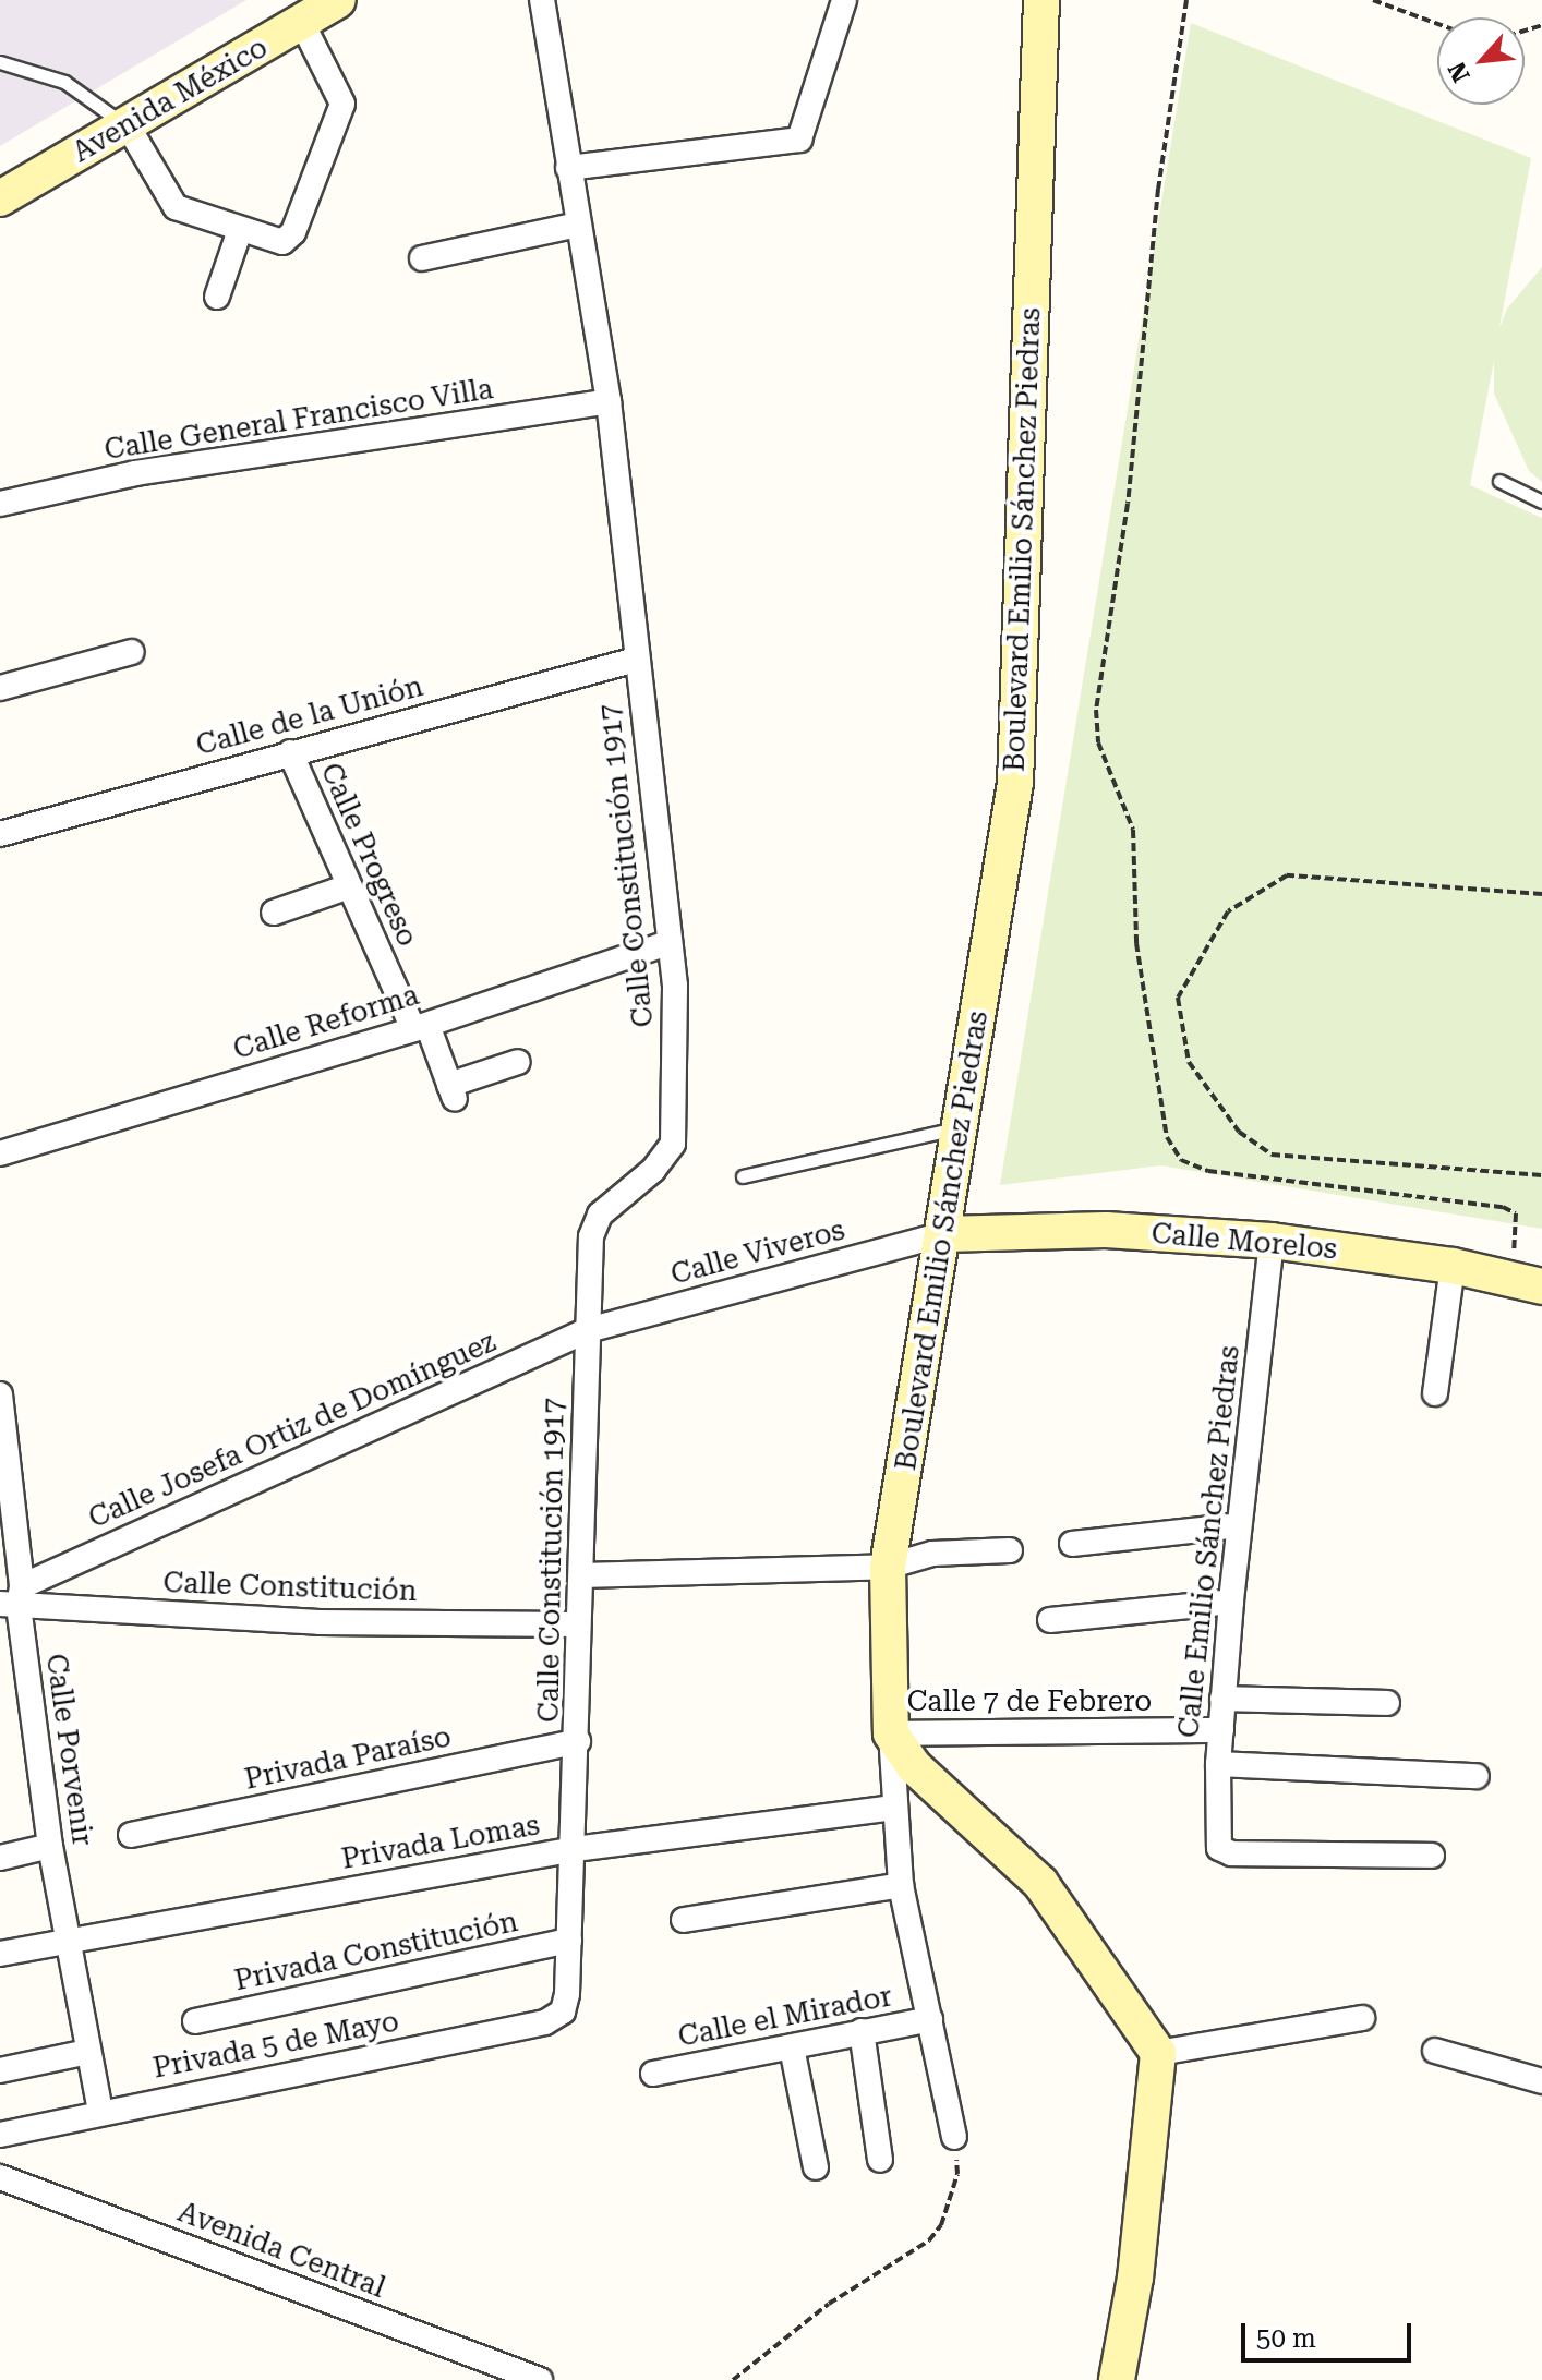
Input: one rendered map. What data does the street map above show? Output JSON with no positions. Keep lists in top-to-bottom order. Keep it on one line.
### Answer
{"streets":{"main road":["Avenida México","Boulevard Emilio Sánchez Piedras","Calle Morelos"],"street":["Calle General Francisco Villa","Calle de la Unión","Calle Progreso","Calle Constitución 1917","Calle Reforma","Calle Viveros","Calle Josefa Ortiz de Domínguez","Calle Emilio Sánchez Piedras","Calle Constitución","Calle 7 de Febrero","Calle Porvenir","Privada Paraíso","Privada Lomas","Privada Constitución","Calle el Mirador","Privada 5 de Mayo","Avenida Central"]},"crossings":[["Calle General Francisco Villa","Calle Constitución 1917"],["Boulevard Emilio Sánchez Piedras","Calle Morelos"],["Boulevard Emilio Sánchez Piedras","Calle Viveros"],["Boulevard Emilio Sánchez Piedras","Calle 7 de Febrero"],["Calle de la Unión","Calle Progreso"],["Calle de la Unión","Calle Constitución 1917"],["Calle Progreso","Calle Reforma"],["Calle Constitución 1917","Calle Reforma"],["Calle Constitución 1917","Calle Viveros"],["Calle Constitución 1917","Calle Josefa Ortiz de Domínguez"],["Calle Constitución 1917","Calle Constitución"],["Calle Constitución 1917","Privada Paraíso"],["Calle Constitución 1917","Privada Lomas"],["Calle Constitución 1917","Privada Constitución"],["Calle Constitución 1917","Privada 5 de Mayo"],["Calle Morelos","Calle Viveros"],["Calle Morelos","Calle Emilio Sánchez Piedras"],["Calle Viveros","Calle Josefa Ortiz de Domínguez"],["Calle Josefa Ortiz de Domínguez","Calle Constitución"],["Calle Josefa Ortiz de Domínguez","Calle Porvenir"],["Calle Emilio Sánchez Piedras","Calle 7 de Febrero"],["Calle Constitución","Calle Porvenir"],["Calle Porvenir","Privada Lomas"],["Calle Porvenir","Privada 5 de Mayo"]],"scale_bar":"50 m","north":"bottom left"}
